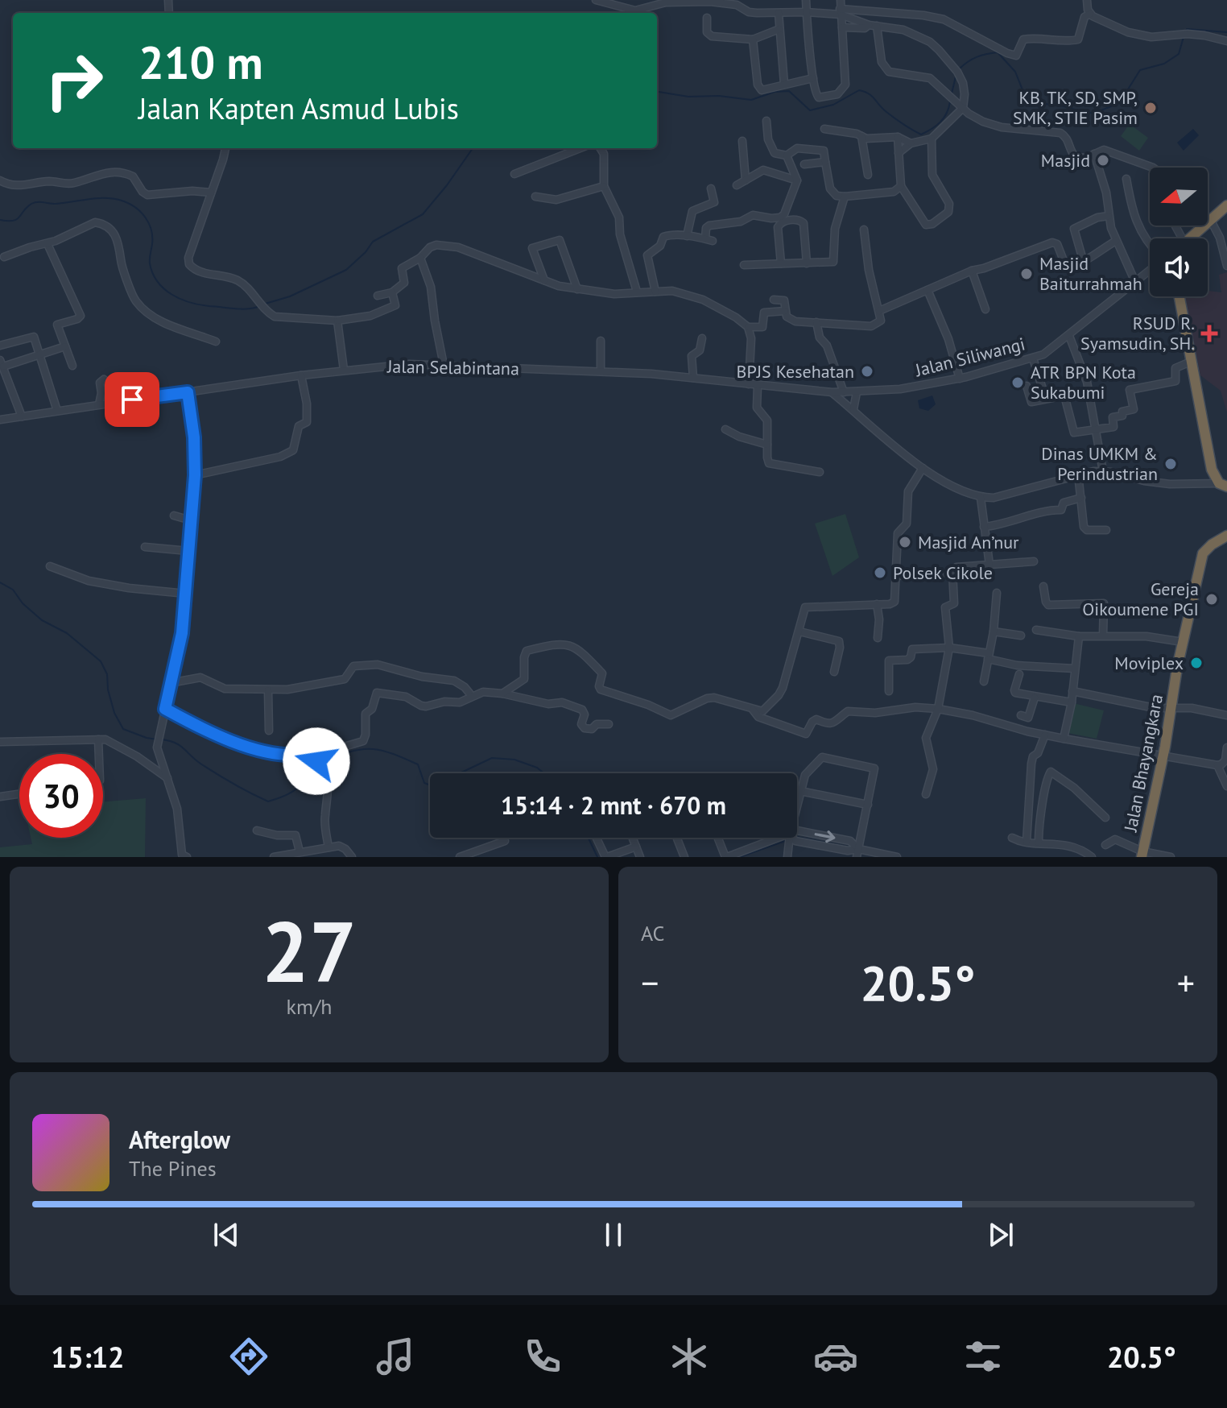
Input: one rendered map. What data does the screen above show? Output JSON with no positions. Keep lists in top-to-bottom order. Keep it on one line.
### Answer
{"streets":{"highway":["Jalan Bhayangkara"],"street":["Jalan Siliwangi","Jalan Selabintana"]},"crossings":[["Jalan Siliwangi","Jalan Selabintana"]],"places":{"other":["KB, TK, SD, SMP, SMK, STIE Pasim","Masjid","Masjid Baiturrahmah","BPJS Kesehatan","ATR BPN Kota Sukabumi","Dinas UMKM & Perindustrian","Masjid An’nur","Polsek Cikole","Gereja Oikoumene PGI","Moviplex"],"health":["RSUD R. Syamsudin, SH."]},"north":"left","page":{"turn":["210 m","Jalan Kapten Asmud Lubis"],"limit":"30","trip":"15:14 · 2 mnt · 670 m","tile":[["27","km/h"],"AC"],"heat":["−","20.5°","+"],"song":["Afterglow","The Pines"],"tabs":["15:12","20.5°"]}}
